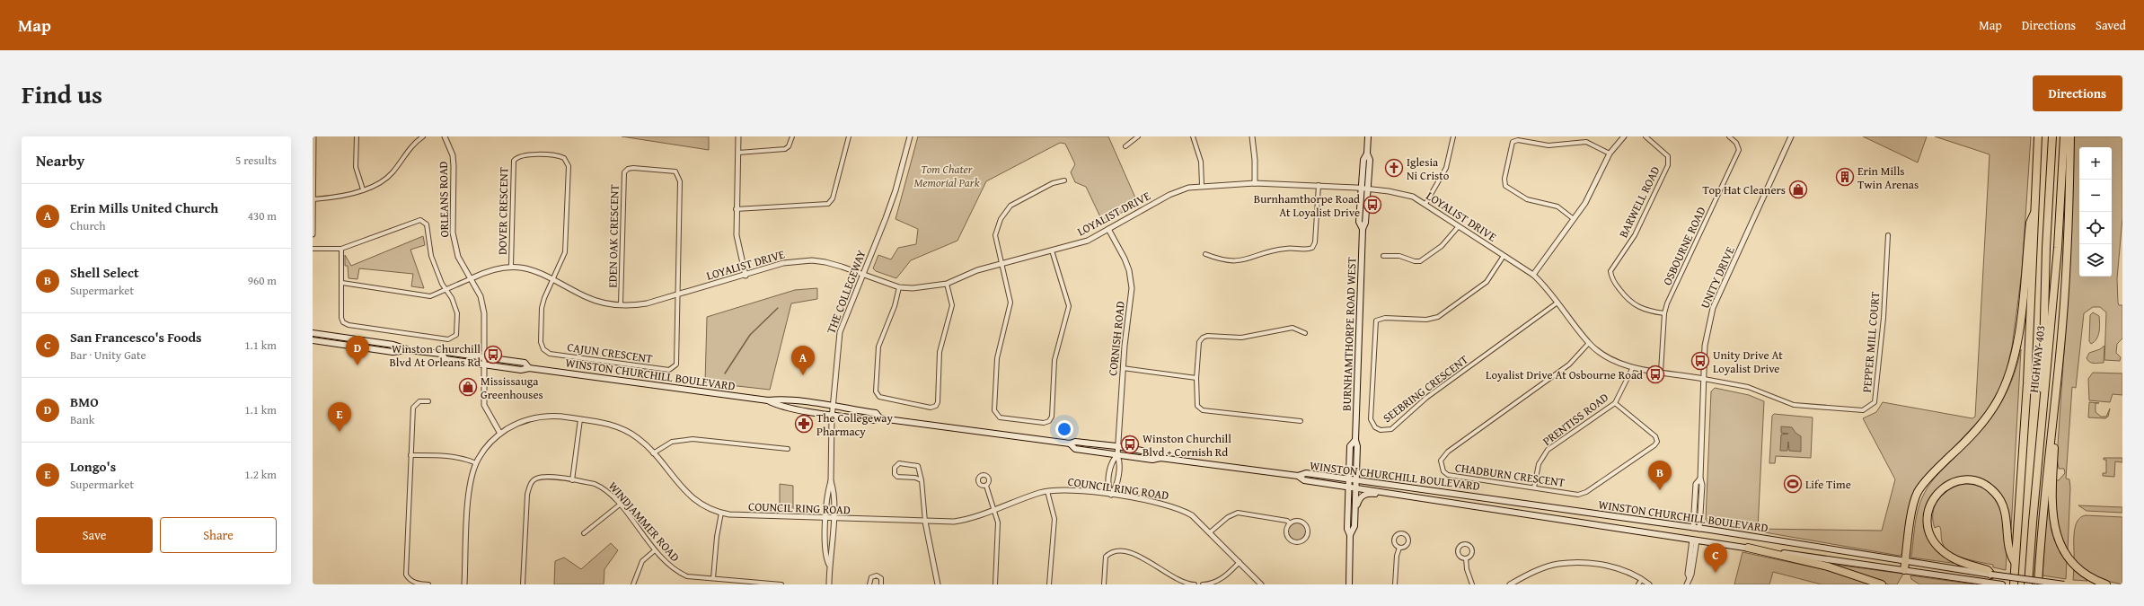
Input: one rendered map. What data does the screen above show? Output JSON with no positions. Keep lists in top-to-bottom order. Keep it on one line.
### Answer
{"streets":{"highway":["HIGHWAY 403"],"main road":["BURNHAMTHORPE ROAD WEST","WINSTON CHURCHILL BOULEVARD"],"street":["ORLEANS ROAD","BARWELL ROAD","DOVER CRESCENT","LOYALIST DRIVE","EDEN OAK CRESCENT","OSBOURNE ROAD","UNITY DRIVE","THE COLLEGEWAY","CORNISH ROAD","PEPPER MILL COURT","CAJUN CRESCENT","SEEBRING CRESCENT","PRENTISS ROAD","CHADBURN CRESCENT","COUNCIL RING ROAD","WINDJAMMER ROAD"]},"crossings":[["ORLEANS ROAD","LOYALIST DRIVE"],["ORLEANS ROAD","WINSTON CHURCHILL BOULEVARD"],["ORLEANS ROAD","COUNCIL RING ROAD"],["BARWELL ROAD","OSBOURNE ROAD"],["DOVER CRESCENT","LOYALIST DRIVE"],["DOVER CRESCENT","CAJUN CRESCENT"],["LOYALIST DRIVE","EDEN OAK CRESCENT"],["LOYALIST DRIVE","OSBOURNE ROAD"],["LOYALIST DRIVE","UNITY DRIVE"],["LOYALIST DRIVE","THE COLLEGEWAY"],["LOYALIST DRIVE","BURNHAMTHORPE ROAD WEST"],["LOYALIST DRIVE","CORNISH ROAD"],["LOYALIST DRIVE","PEPPER MILL COURT"],["LOYALIST DRIVE","CAJUN CRESCENT"],["LOYALIST DRIVE","SEEBRING CRESCENT"],["LOYALIST DRIVE","PRENTISS ROAD"],["LOYALIST DRIVE","CHADBURN CRESCENT"],["EDEN OAK CRESCENT","CAJUN CRESCENT"],["UNITY DRIVE","PEPPER MILL COURT"],["UNITY DRIVE","WINSTON CHURCHILL BOULEVARD"],["THE COLLEGEWAY","WINSTON CHURCHILL BOULEVARD"],["THE COLLEGEWAY","COUNCIL RING ROAD"],["BURNHAMTHORPE ROAD WEST","WINSTON CHURCHILL BOULEVARD"],["CORNISH ROAD","WINSTON CHURCHILL BOULEVARD"],["CORNISH ROAD","COUNCIL RING ROAD"],["PRENTISS ROAD","CHADBURN CRESCENT"]],"parks":["Tom Chater Memorial Park"],"places":{"church":["Iglesia Ni Cristo"],"building":["Erin Mills Twin Arenas"],"shop":["Top Hat Cleaners","Mississauga Greenhouses"],"bus stop":["Burnhamthorpe Road At Loyalist Drive","Winston Churchill Blvd At Orleans Rd","Unity Drive At Loyalist Drive","Loyalist Drive At Osbourne Road","Winston Churchill Blvd + Cornish Rd"],"pharmacy":["The Collegeway Pharmacy"],"sports":["Life Time"]},"page":{"header":"Map","nav":["Map","Directions","Saved"],"title":"Find us","buttons":["Directions",["Save","Share"]],"heading":["Nearby","5 results"],"map_buttons":["+","−"],"list":[{"mark":"A","name":"Erin Mills United Church","note":"Church","value":"430 m"},{"mark":"B","name":"Shell Select","note":"Supermarket","value":"960 m"},{"mark":"C","name":"San Francesco's Foods","note":"Bar · Unity Gate","value":"1.1 km"},{"mark":"D","name":"BMO","note":"Bank","value":"1.1 km"},{"mark":"E","name":"Longo's","note":"Supermarket","value":"1.2 km"}],"pins":["D","A","E","B","C"]}}
